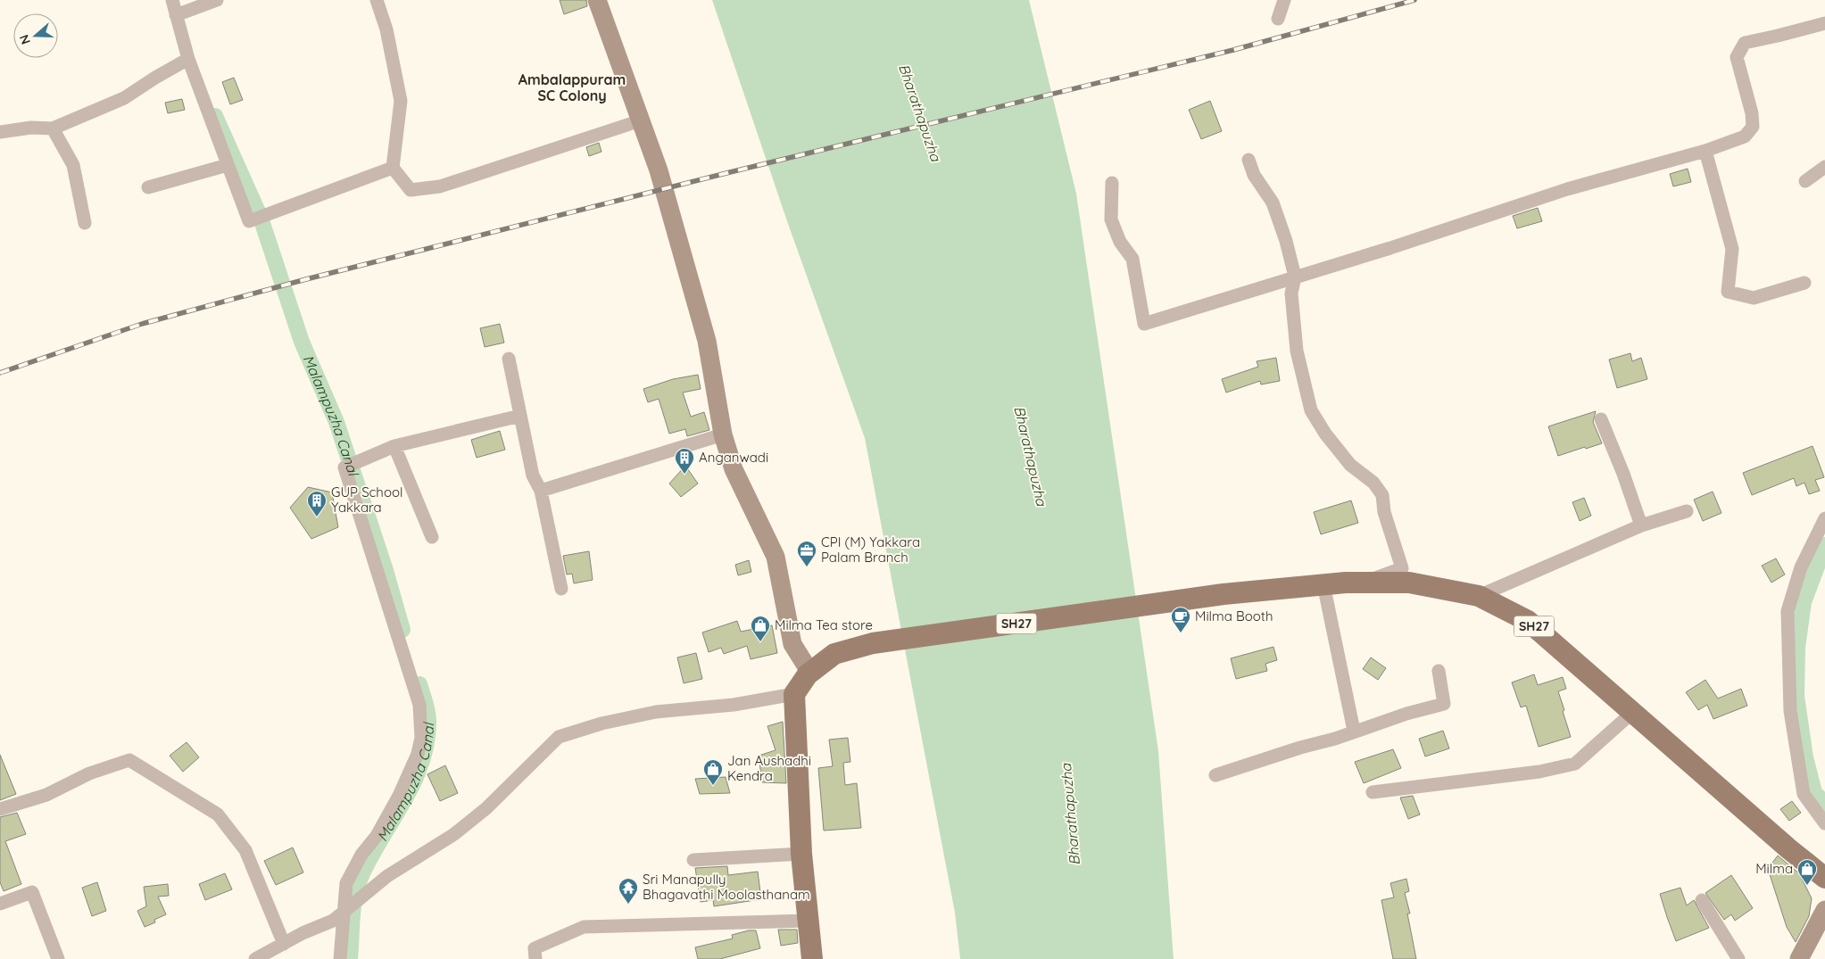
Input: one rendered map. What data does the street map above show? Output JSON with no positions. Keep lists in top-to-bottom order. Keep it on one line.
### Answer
{"streets":{"main road":["SH27"]},"districts":["Ambalappuram SC Colony"],"water":["Bharathapuzha","Malampuzha Canal"],"places":{"building":["Anganwadi","GUP School Yakkara"],"office":["CPI (M) Yakkara Palam Branch"],"cafe":["Milma Booth"],"shop":["Milma Tea store","Jan Aushadhi Kendra","Milma"],"temple":["Sri Manapully Bhagavathi Moolasthanam"]},"north":"left"}
